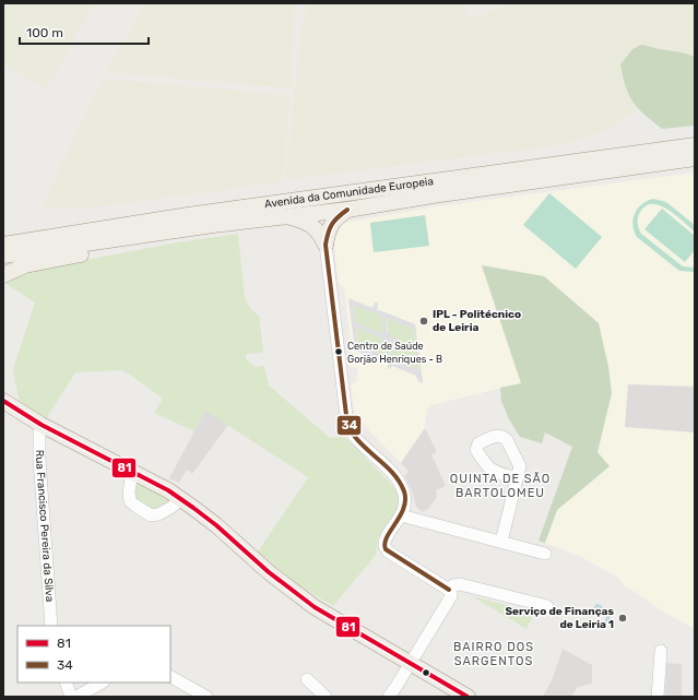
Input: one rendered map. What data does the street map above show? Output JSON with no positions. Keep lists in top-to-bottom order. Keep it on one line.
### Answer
{"streets":{"main road":["Avenida da Comunidade Europeia"],"street":["Rua Francisco Pereira da Silva"]},"districts":["QUINTA DE SÃO BARTOLOMEU","BAIRRO DOS SARGENTOS"],"places":["IPL - Politécnico de Leiria","Centro de Saúde Gorjão Henriques - B","Serviço de Finanças de Leiria 1"],"lines":["transit line 34","transit line 81"],"legend":["81","34"],"scale_bar":"100 m"}
